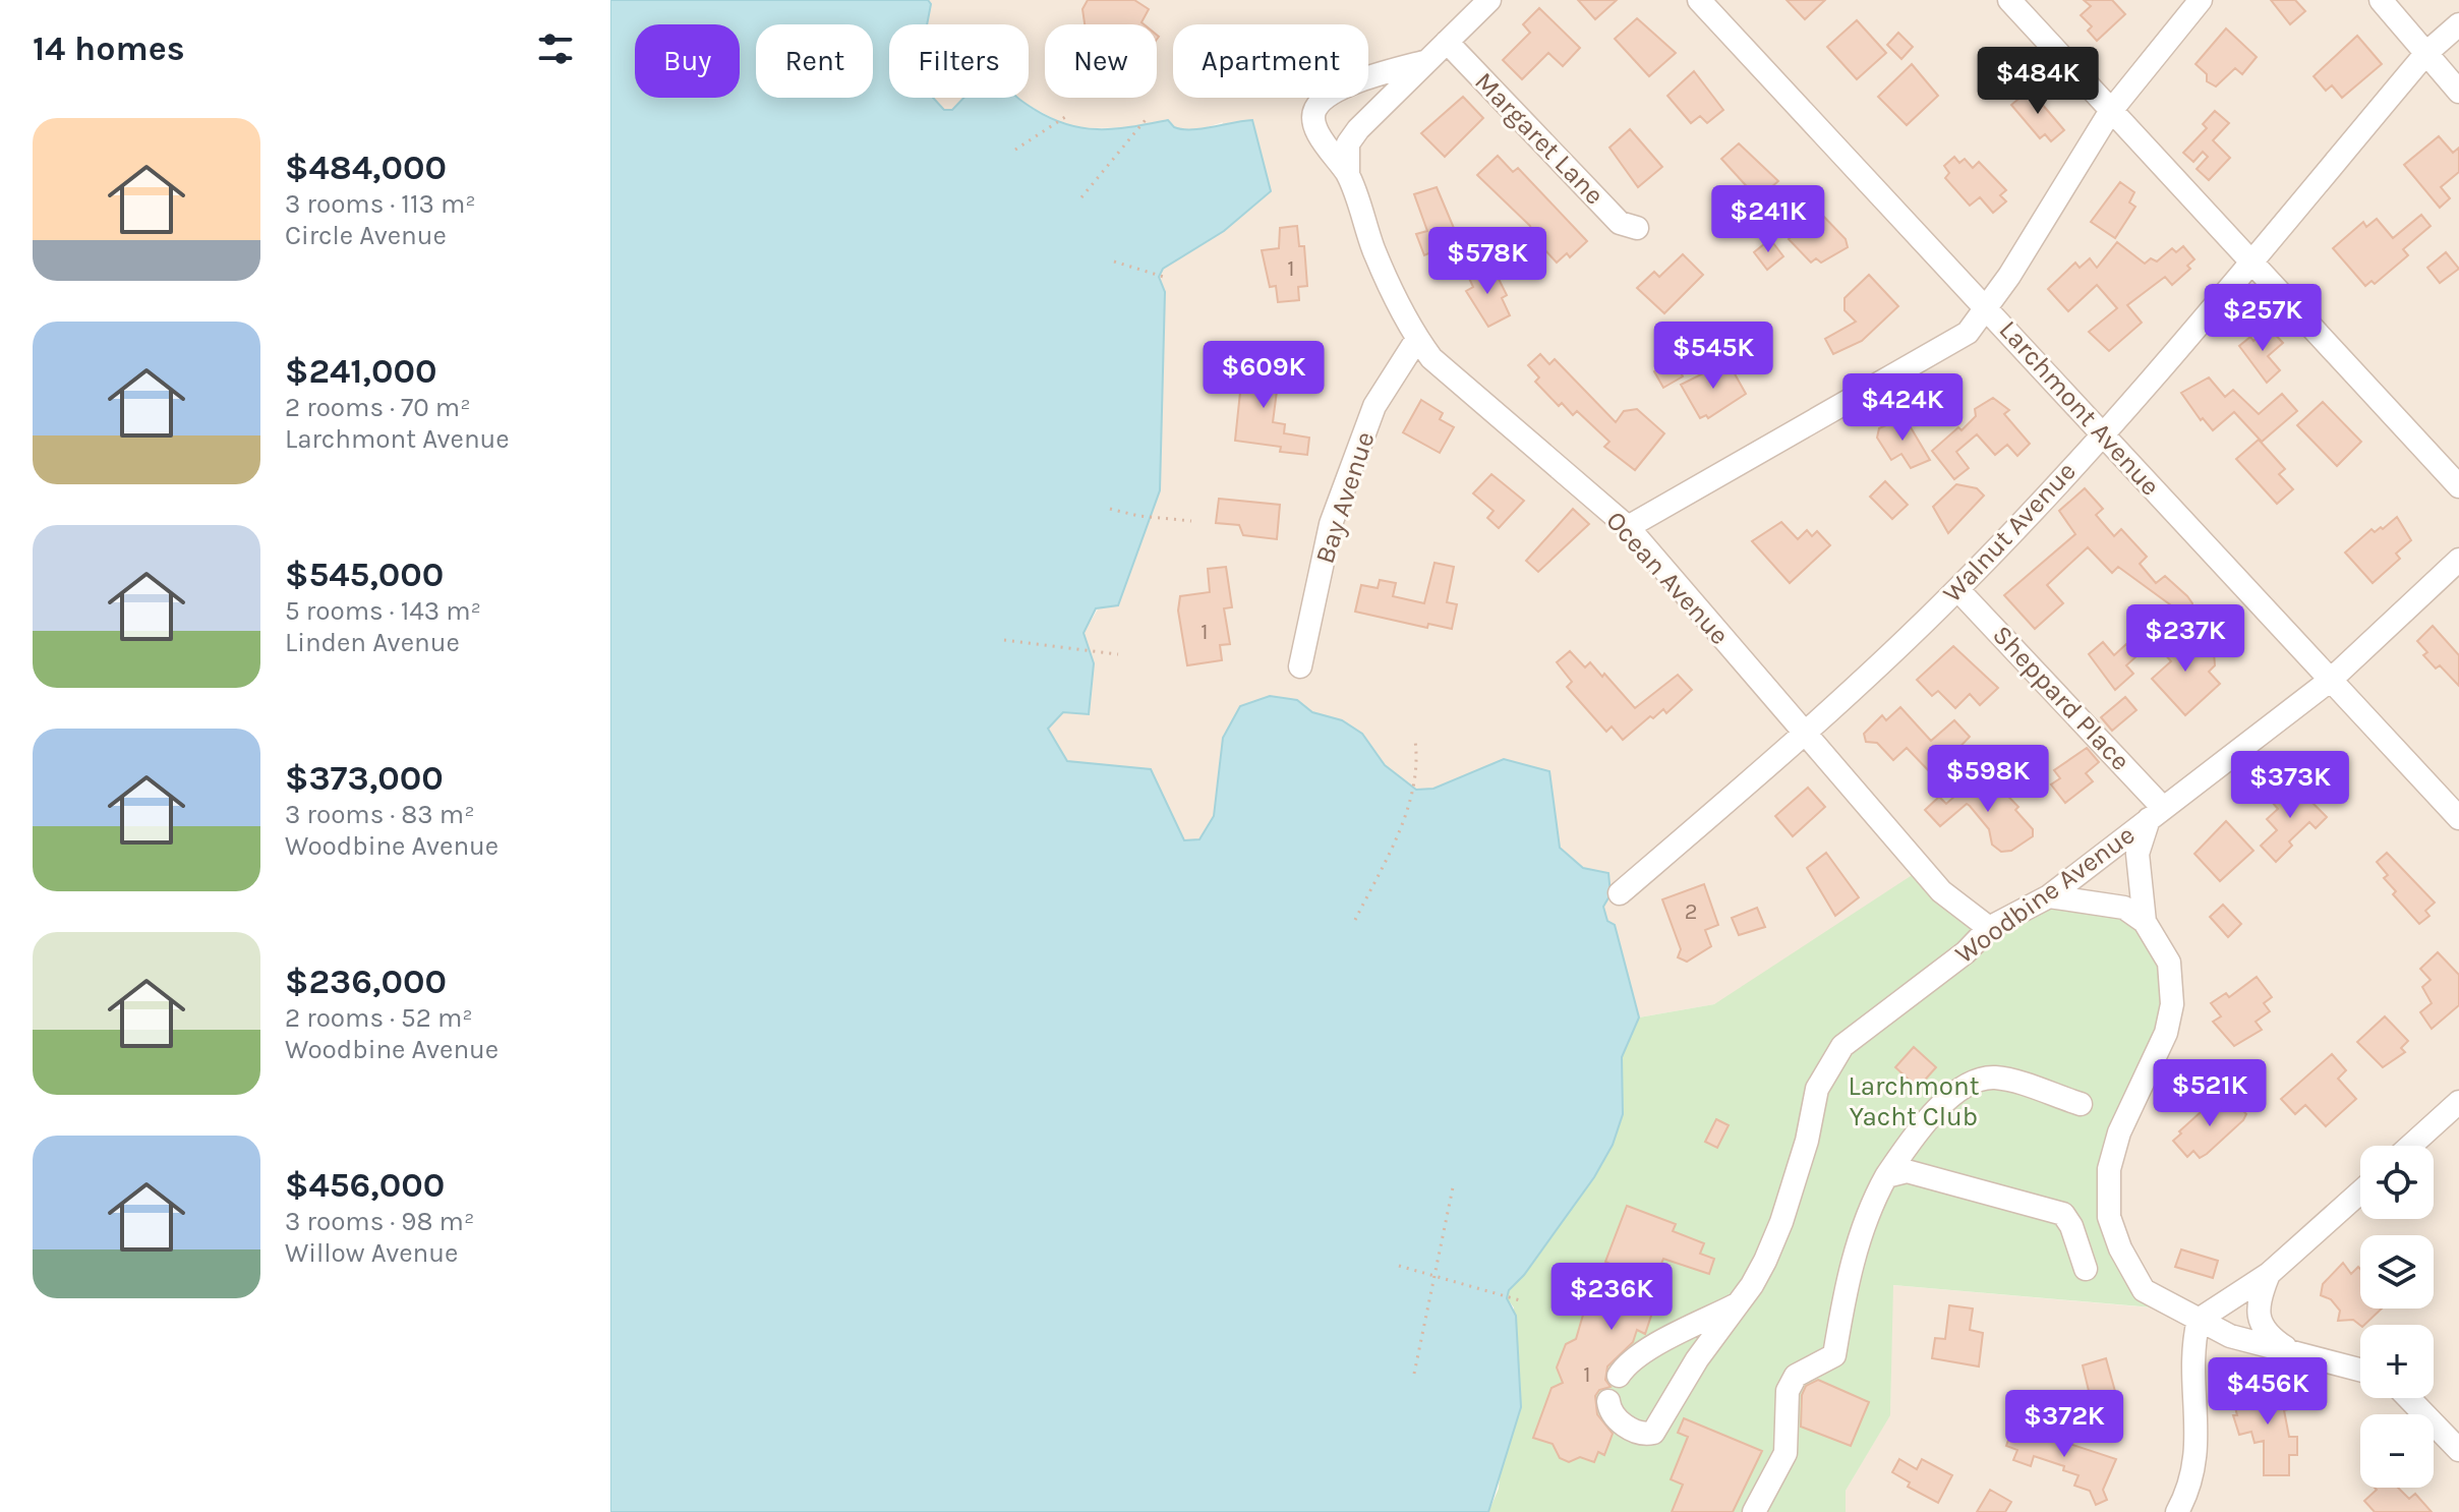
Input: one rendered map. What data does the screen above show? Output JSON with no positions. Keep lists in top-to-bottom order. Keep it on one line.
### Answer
{"streets":{"street":["Margaret Lane","Larchmont Avenue","Bay Avenue","Walnut Avenue","Ocean Avenue","Sheppard Place","Woodbine Avenue"]},"crossings":[["Larchmont Avenue","Walnut Avenue"],["Larchmont Avenue","Woodbine Avenue"],["Bay Avenue","Ocean Avenue"],["Walnut Avenue","Ocean Avenue"],["Walnut Avenue","Sheppard Place"],["Ocean Avenue","Woodbine Avenue"],["Sheppard Place","Woodbine Avenue"]],"parks":["Larchmont Yacht Club"],"house_numbers":["1","1","2","1"],"page":{"heading":"14 homes","chip":["Buy","Rent","Filters","New","Apartment"],"price":["$484K","$241K","$578K","$257K","$545K","$609K","$424K","$237K","$598K","$373K","$521K","$236K","$456K","$372K"],"list":[{"name":"$484,000","note":"3 rooms · 113 m² · Circle Avenue"},{"name":"$241,000","note":"2 rooms · 70 m² · Larchmont Avenue"},{"name":"$545,000","note":"5 rooms · 143 m² · Linden Avenue"},{"name":"$373,000","note":"3 rooms · 83 m² · Woodbine Avenue"},{"name":"$236,000","note":"2 rooms · 52 m² · Woodbine Avenue"},{"name":"$456,000","note":"3 rooms · 98 m² · Willow Avenue"}],"map_buttons":["+","−"]}}
